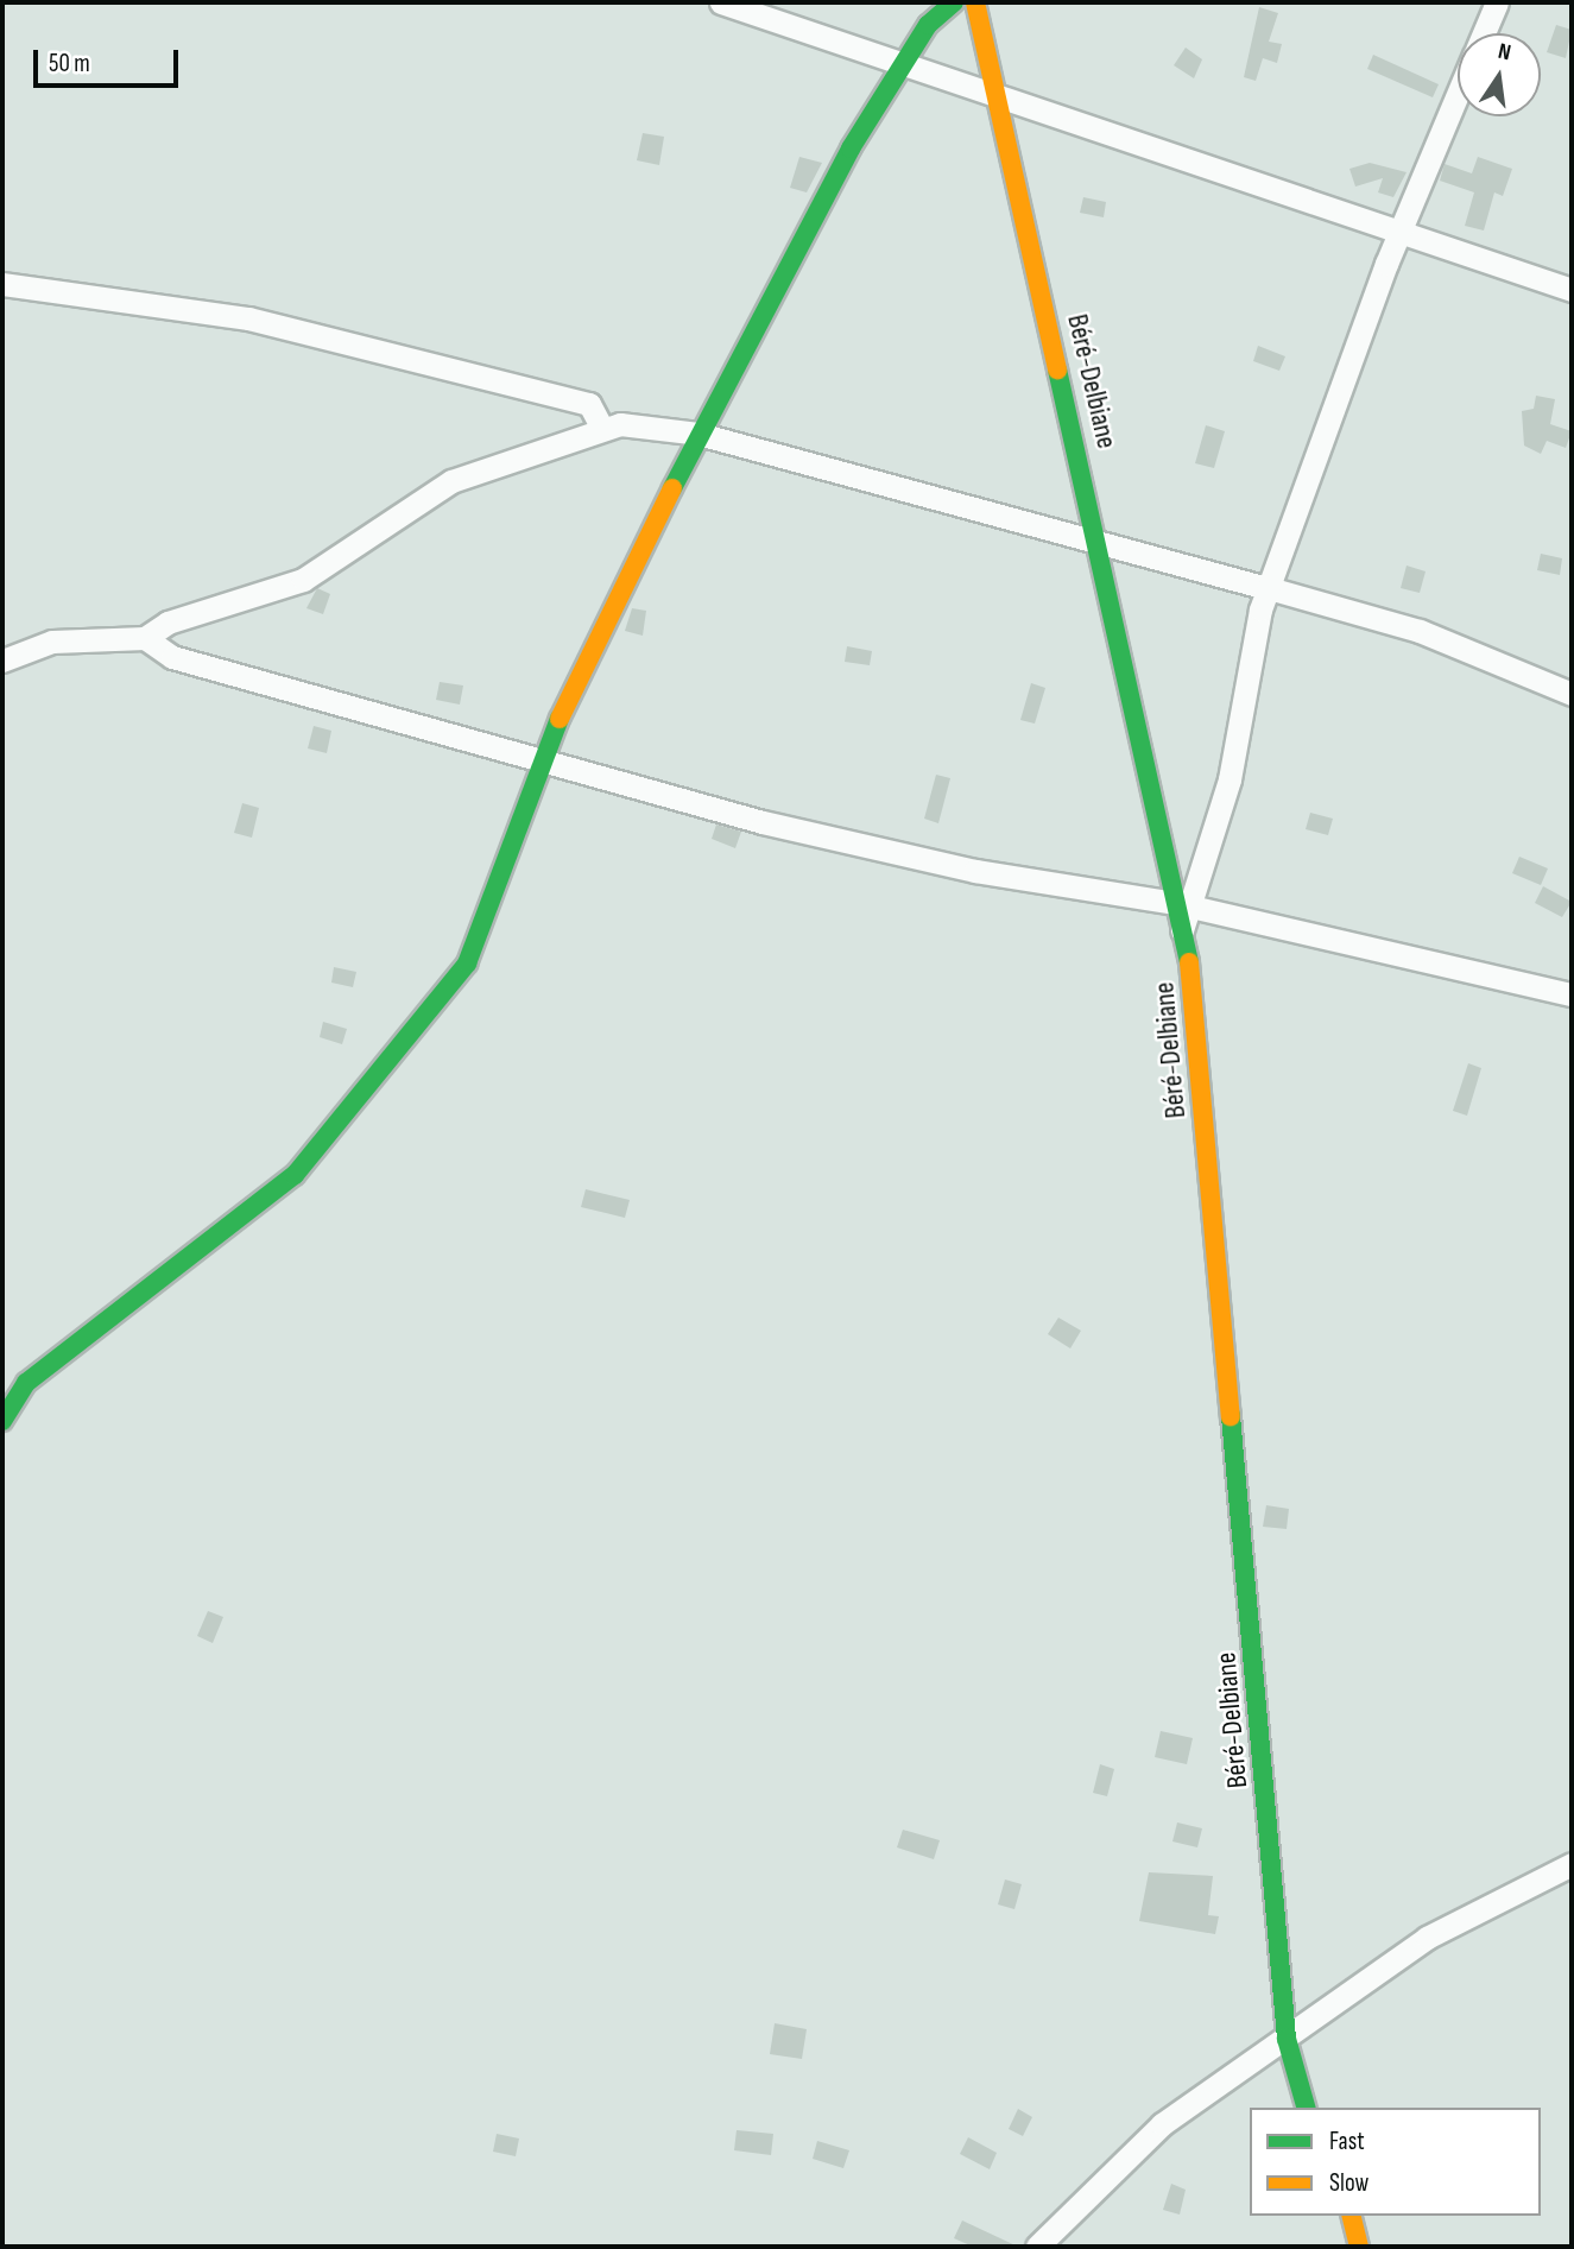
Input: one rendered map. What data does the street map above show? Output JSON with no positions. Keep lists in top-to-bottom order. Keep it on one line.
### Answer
{"streets":{"street":["Béré-Delbiane"]},"legend":["Fast","Slow"],"scale_bar":"50 m","north":"top"}
